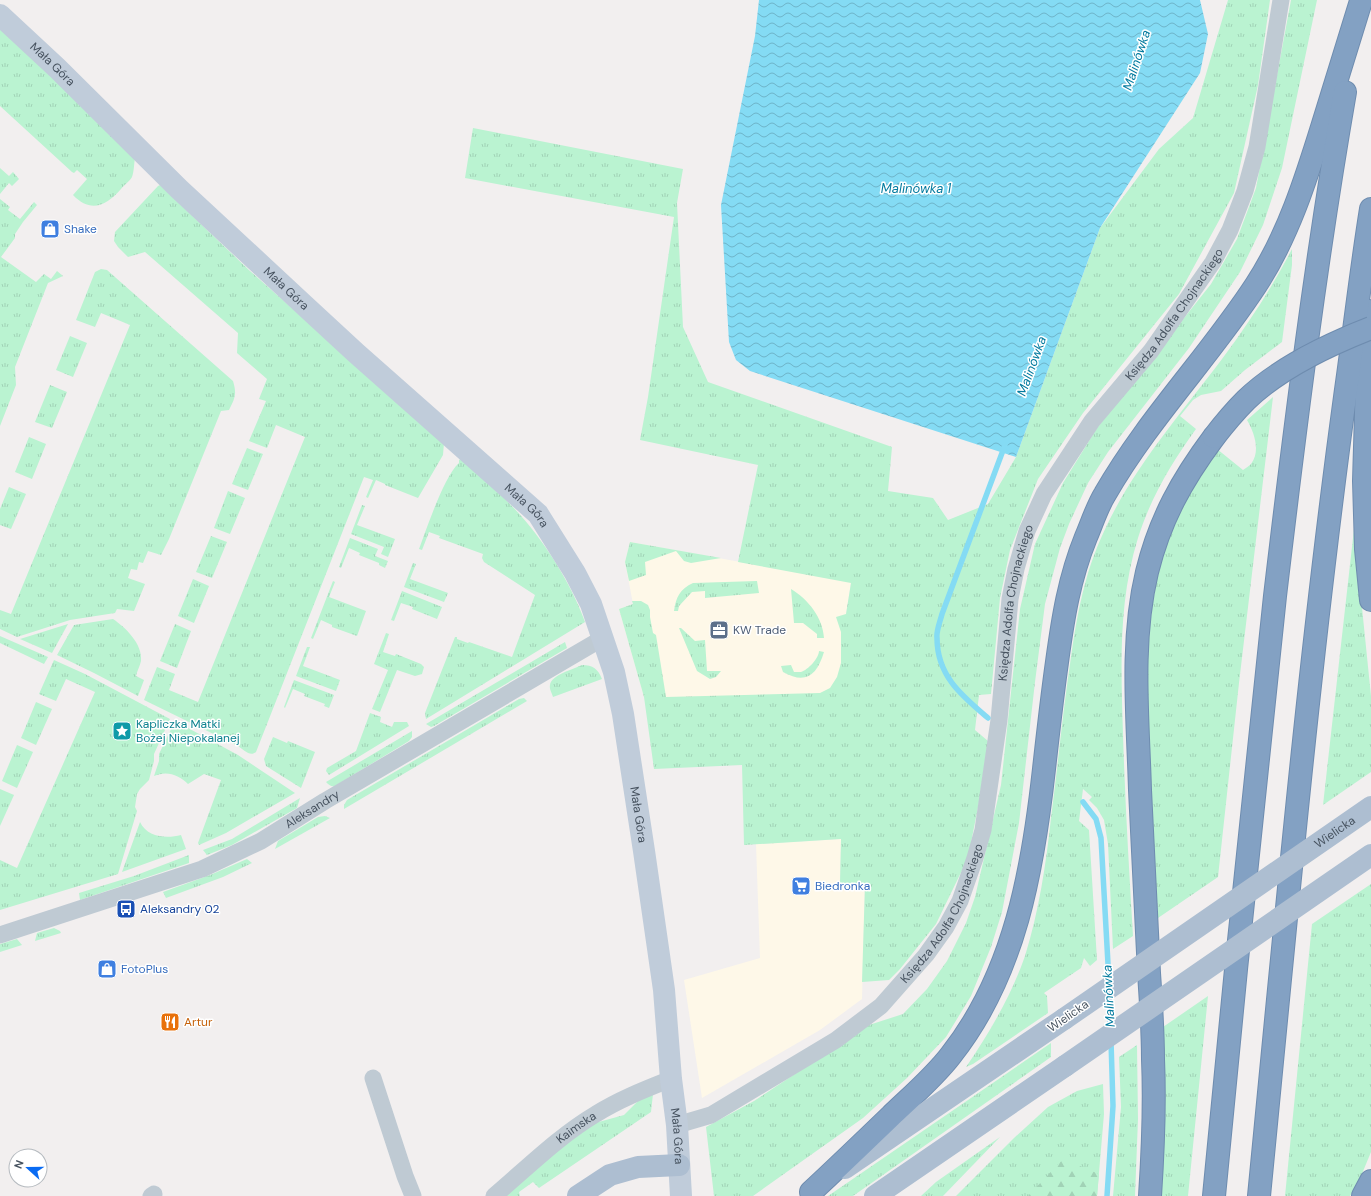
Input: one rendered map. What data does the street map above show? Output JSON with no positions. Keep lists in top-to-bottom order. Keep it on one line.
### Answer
{"streets":{"main road":["Wielicka"],"street":["Mała Góra","Księdza Adolfa Chojnackiego","Aleksandry","Kaimska"]},"crossings":[["Mała Góra","Księdza Adolfa Chojnackiego"],["Mała Góra","Aleksandry"],["Mała Góra","Kaimska"]],"water":["Malinówka","Malinówka 1"],"places":{"shop":["Shake","FotoPlus"],"office":["KW Trade"],"place":["Kapliczka Matki Bożej Niepokalanej"],"supermarket":["Biedronka"],"bus stop":["Aleksandry 02"],"restaurant":["Artur"]},"north":"left"}
